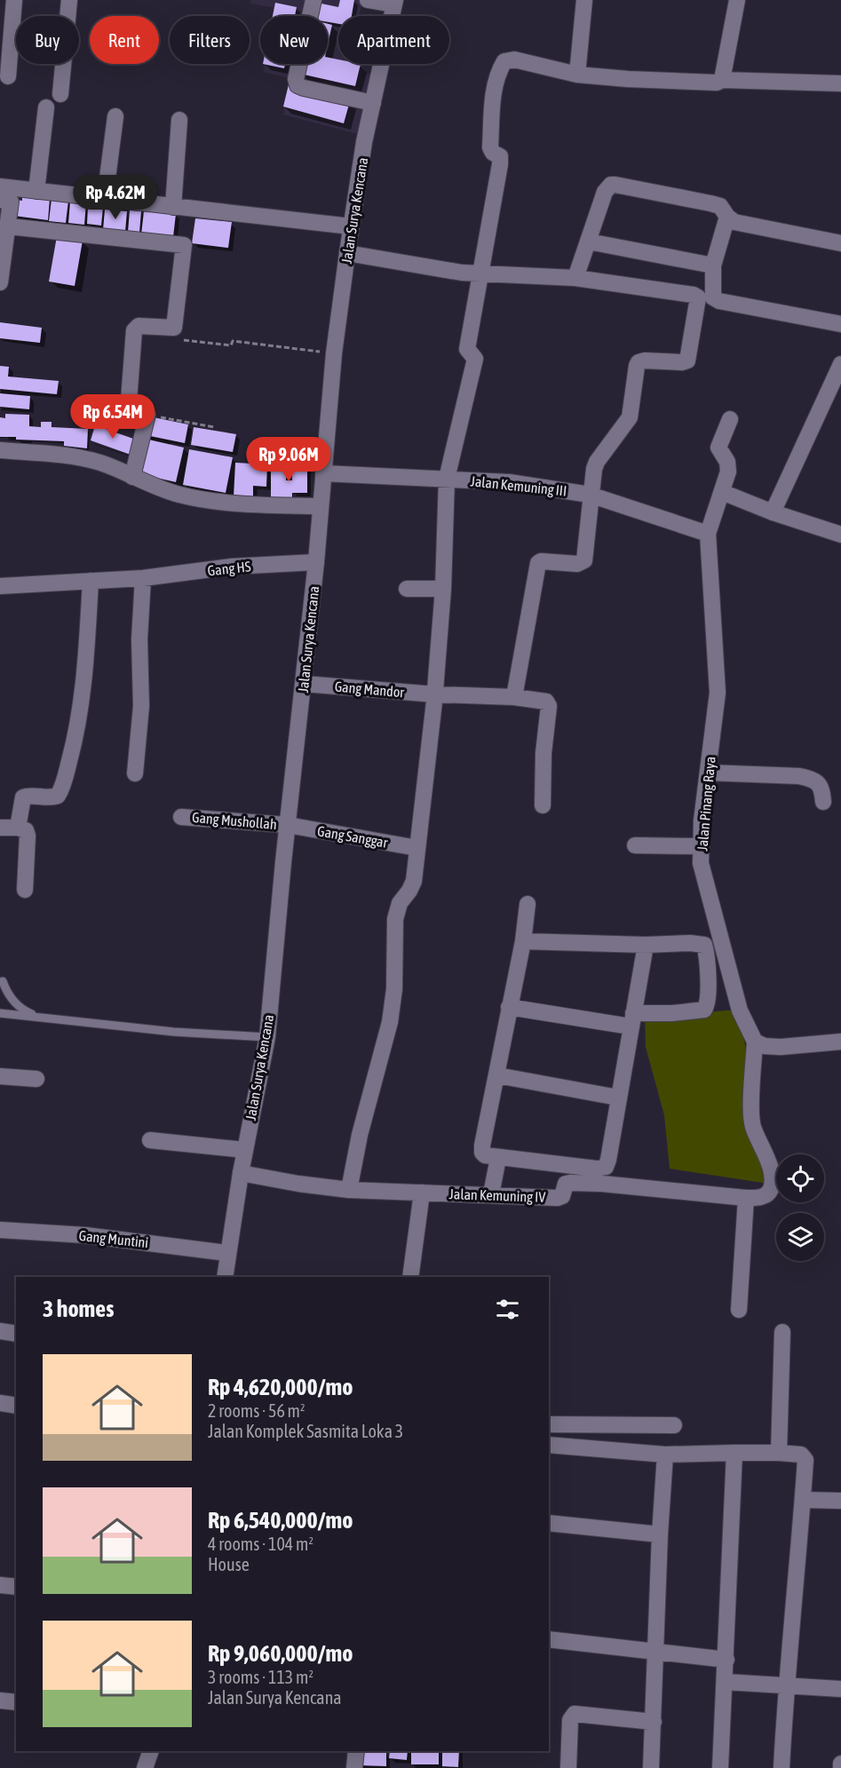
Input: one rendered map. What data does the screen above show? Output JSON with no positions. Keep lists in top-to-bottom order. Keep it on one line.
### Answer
{"streets":{"street":["Jalan Surya Kencana","Jalan Kemuning III","Gang HS","Gang Mandor","Jalan Pinang Raya","Gang Mushollah","Gang Sanggar","Jalan Kemuning IV","Gang Muntini"]},"crossings":[["Jalan Surya Kencana","Jalan Kemuning III"],["Jalan Surya Kencana","Gang HS"],["Jalan Surya Kencana","Gang Mandor"],["Jalan Surya Kencana","Gang Mushollah"],["Jalan Surya Kencana","Gang Sanggar"],["Jalan Surya Kencana","Jalan Kemuning IV"],["Jalan Surya Kencana","Gang Muntini"],["Jalan Kemuning III","Jalan Pinang Raya"],["Gang Mushollah","Gang Sanggar"]],"page":{"chip":["Buy","Rent","Filters","New","Apartment"],"price":["Rp 4.62M","Rp 6.54M","Rp 9.06M"],"heading":"3 homes","list":[{"name":"Rp 4,620,000/mo","note":"2 rooms · 56 m² · Jalan Komplek Sasmita Loka 3"},{"name":"Rp 6,540,000/mo","note":"4 rooms · 104 m² · House"},{"name":"Rp 9,060,000/mo","note":"3 rooms · 113 m² · Jalan Surya Kencana"}]}}
